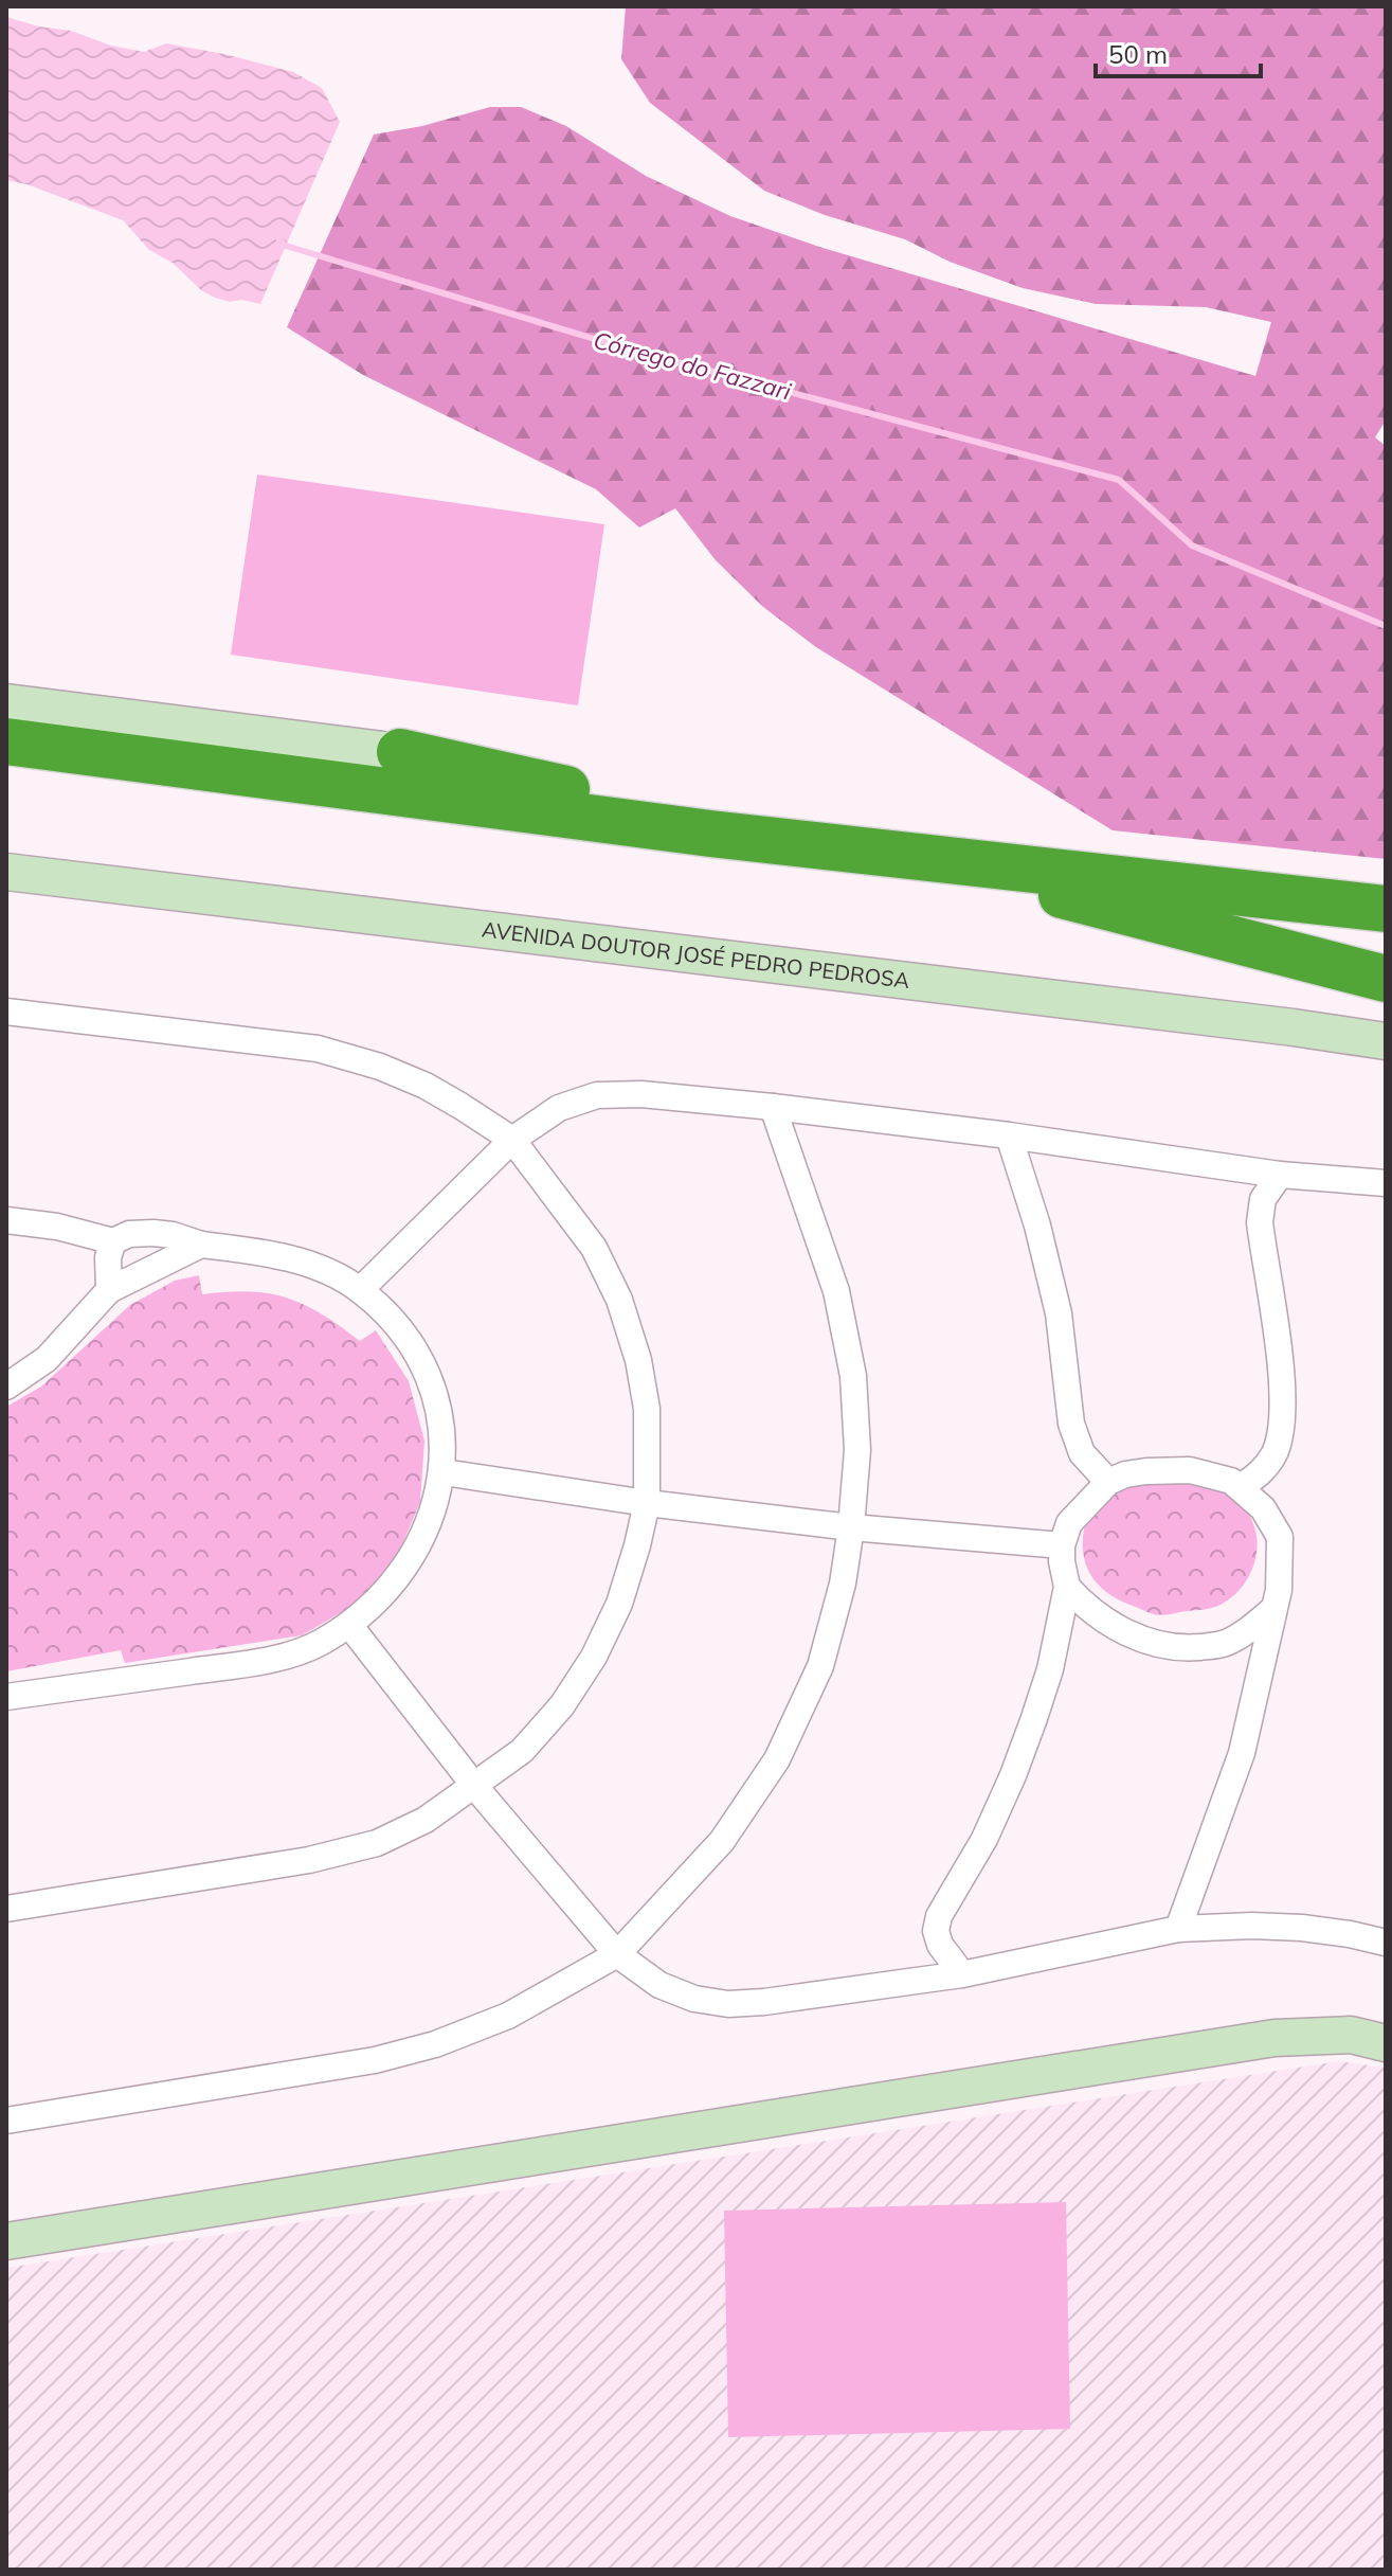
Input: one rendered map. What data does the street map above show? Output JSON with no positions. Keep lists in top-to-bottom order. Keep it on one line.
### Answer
{"streets":{"street":["AVENIDA DOUTOR JOSÉ PEDRO PEDROSA"]},"water":["Córrego do Fazzari"],"scale_bar":"50 m"}
